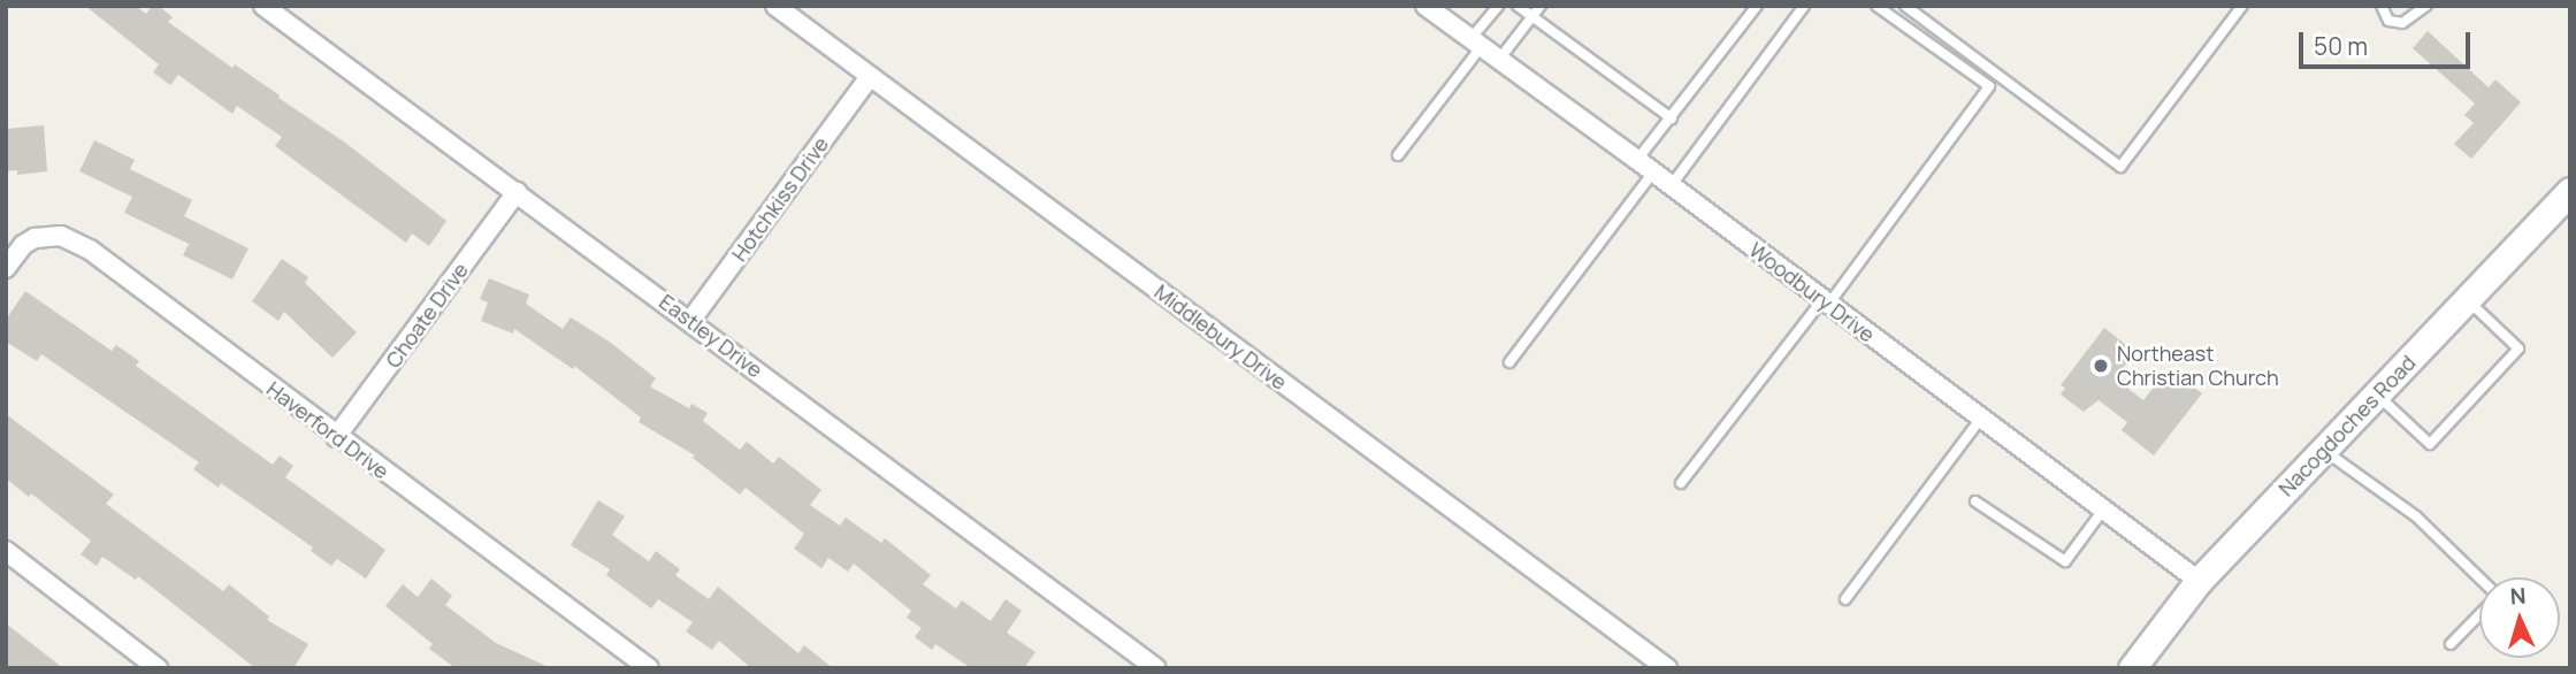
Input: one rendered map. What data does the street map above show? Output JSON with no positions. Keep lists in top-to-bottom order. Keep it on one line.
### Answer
{"streets":{"main road":["Nacogdoches Road"],"street":["Hotchkiss Drive","Woodbury Drive","Choate Drive","Eastley Drive","Middlebury Drive","Haverford Drive"]},"crossings":[["Hotchkiss Drive","Eastley Drive"],["Hotchkiss Drive","Middlebury Drive"],["Woodbury Drive","Nacogdoches Road"],["Choate Drive","Eastley Drive"],["Choate Drive","Haverford Drive"]],"places":["Northeast Christian Church"],"scale_bar":"50 m","north":"top"}
